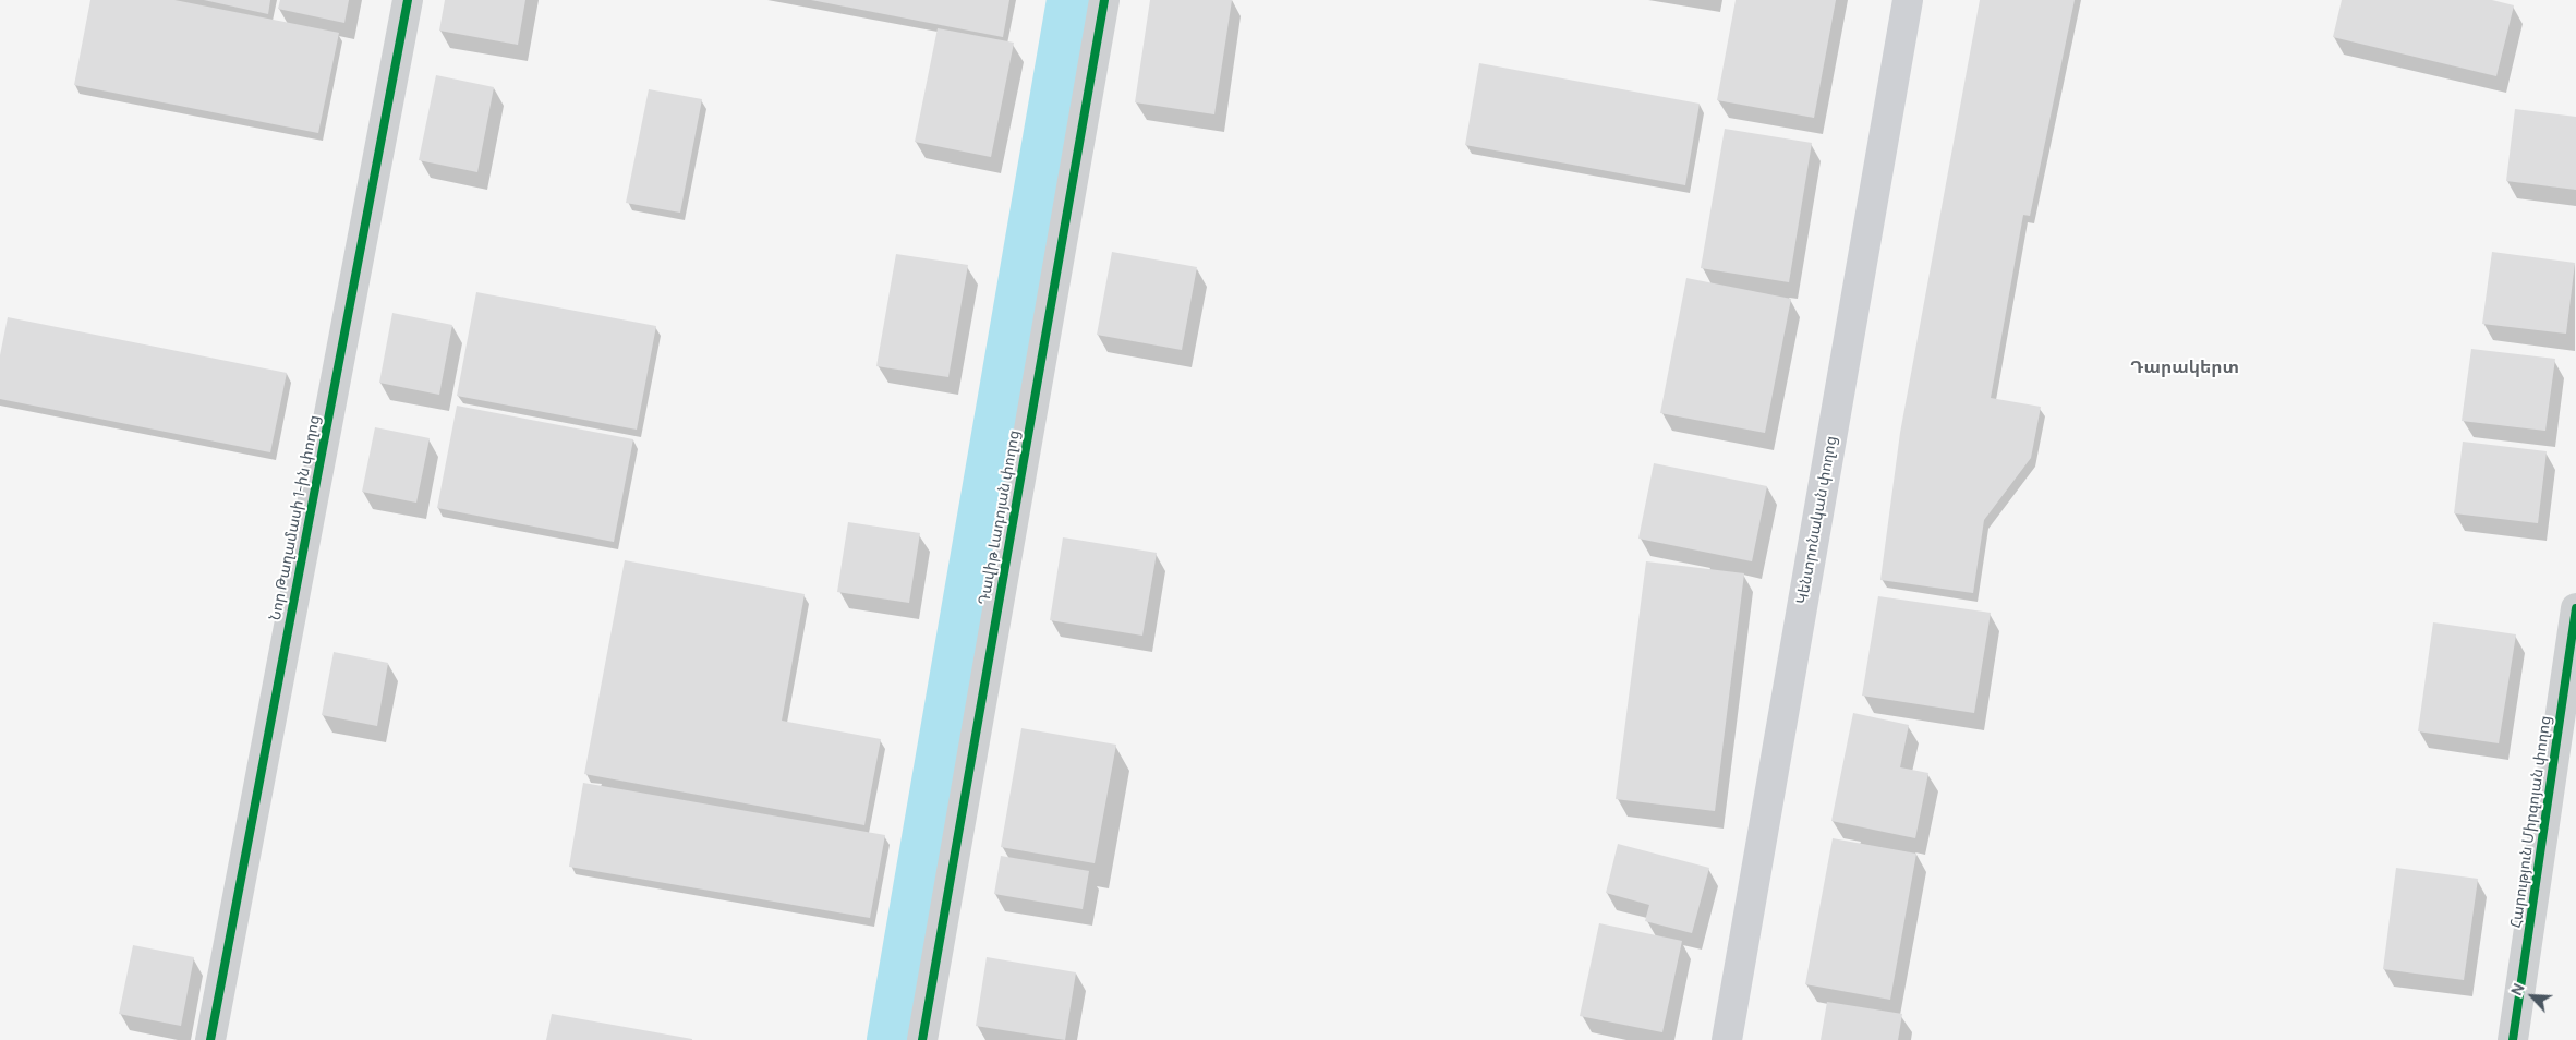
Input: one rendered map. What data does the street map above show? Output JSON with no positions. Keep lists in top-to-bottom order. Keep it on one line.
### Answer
{"streets":{"main road":["Կենտրոնական փողոց"],"street":["Նոր Թաղամասի 1-ին փողոց","Դավիթ Լադոյան փողոց","Հարություն Միրզոյան փողոց"]},"districts":["Դարակերտ"],"north":"top left"}
